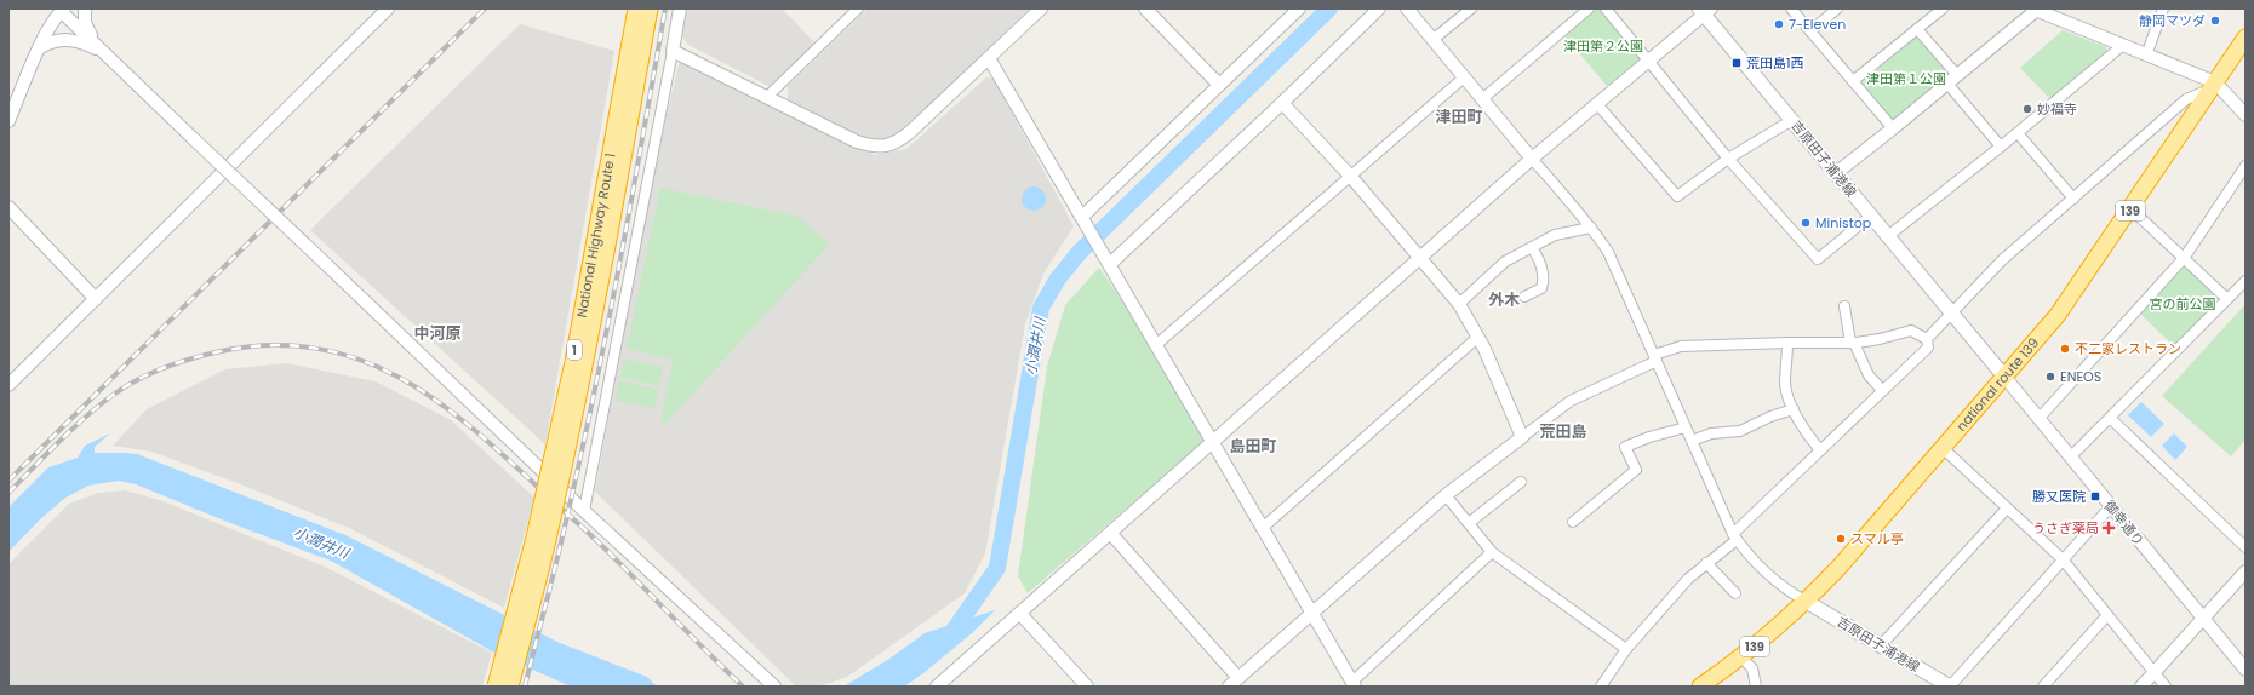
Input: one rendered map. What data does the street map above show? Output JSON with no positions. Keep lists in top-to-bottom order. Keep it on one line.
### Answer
{"streets":{"highway":["139","National Highway Route 1","1","national route 139"],"main road":["吉原田子浦港線"],"street":["御幸通り"]},"crossings":[["吉原田子浦港線","national route 139"],["吉原田子浦港線","御幸通り"],["national route 139","御幸通り"]],"districts":["津田町","外木","中河原","荒田島","島田町"],"water":["小潤井川"],"parks":["津田第２公園","津田第１公園","宮の前公園"],"places":{"other":["静岡マツダ","7-Eleven","妙福寺","Ministop","不二家レストラン","ENEOS","スマル亭"],"transit":["荒田島1西","勝又医院"],"health":["うさぎ薬局"]}}
